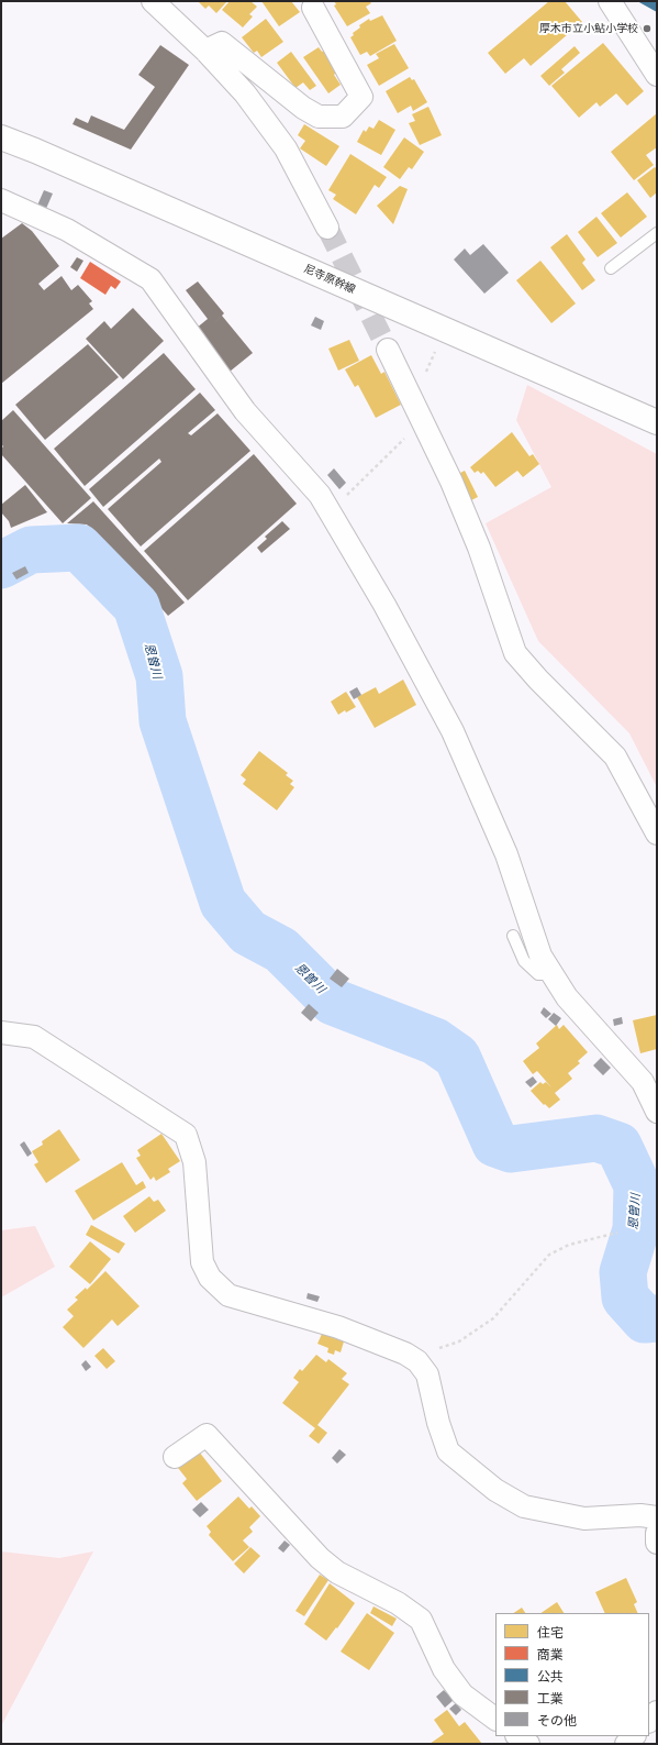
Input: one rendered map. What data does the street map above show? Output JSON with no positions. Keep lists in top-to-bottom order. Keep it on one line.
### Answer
{"streets":{"street":["尼寺原幹線"]},"water":["恩曽川"],"places":["厚木市立小鮎小学校"],"legend":["住宅","商業","公共","工業","その他"]}
